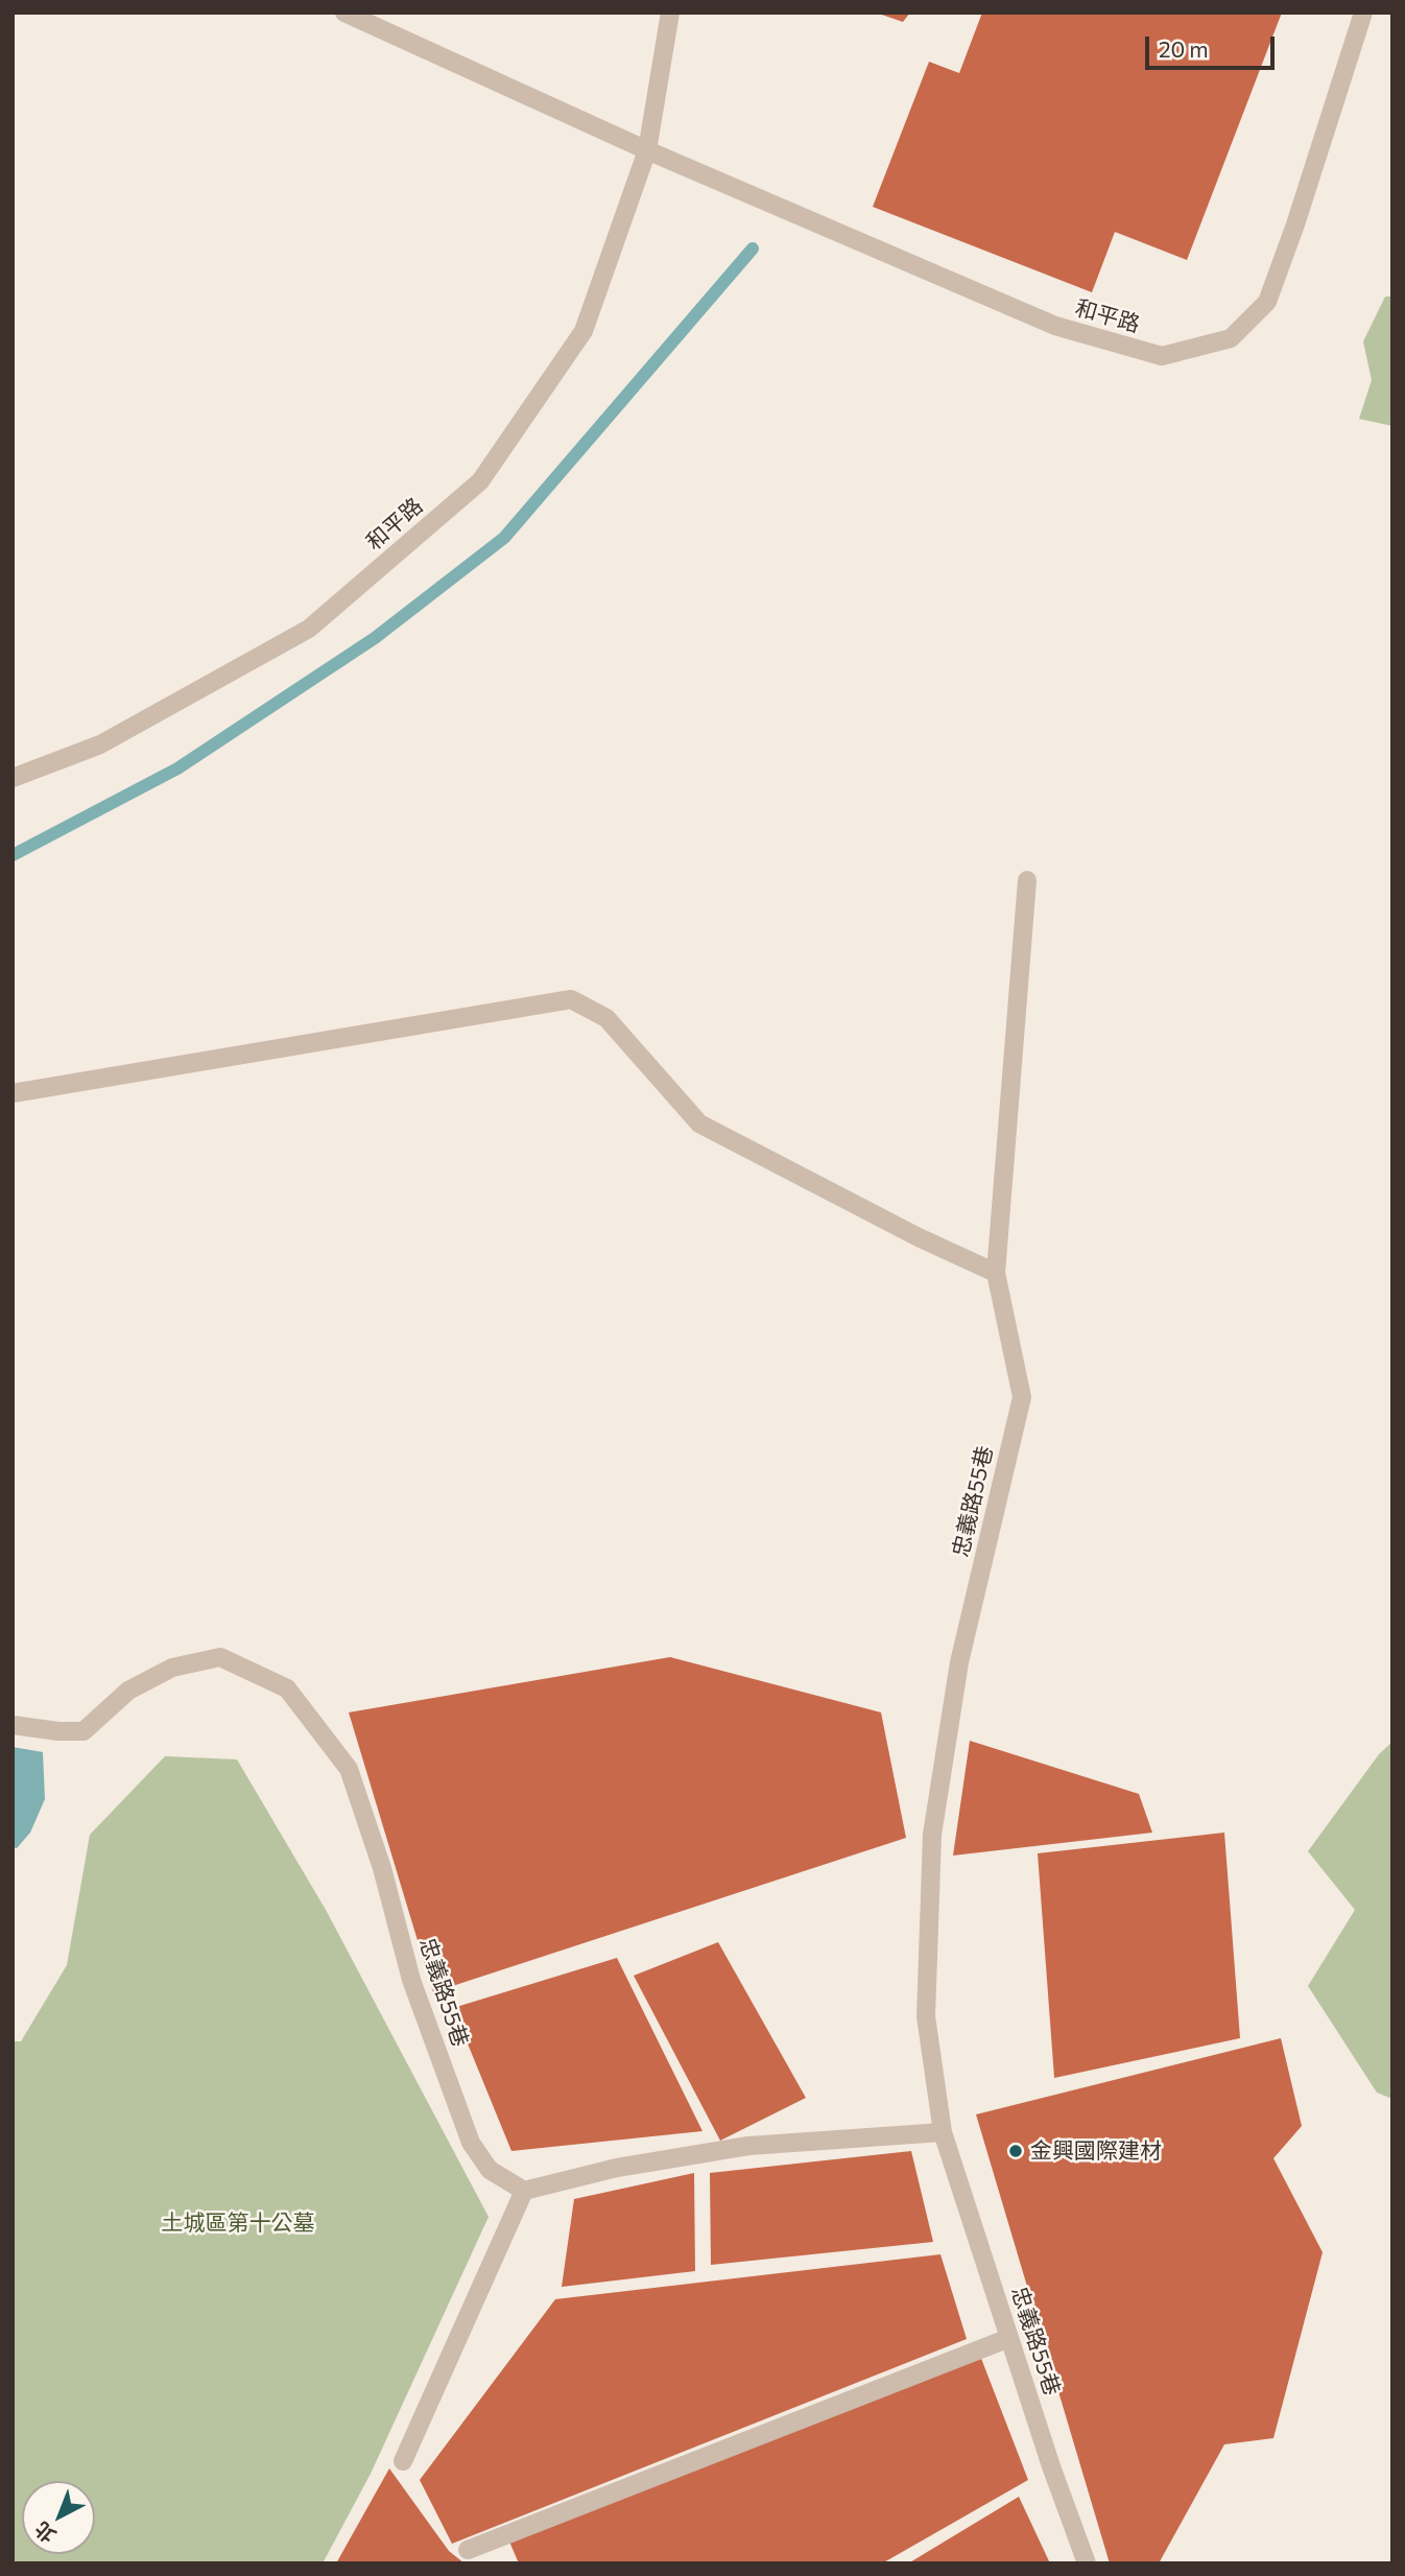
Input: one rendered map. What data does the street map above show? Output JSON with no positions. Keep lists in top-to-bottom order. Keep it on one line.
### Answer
{"streets":{"lane":["和平路","忠義路55巷"]},"parks":["土城區第十公墓"],"places":["金興國際建材"],"scale_bar":"20 m","north":"bottom left"}
